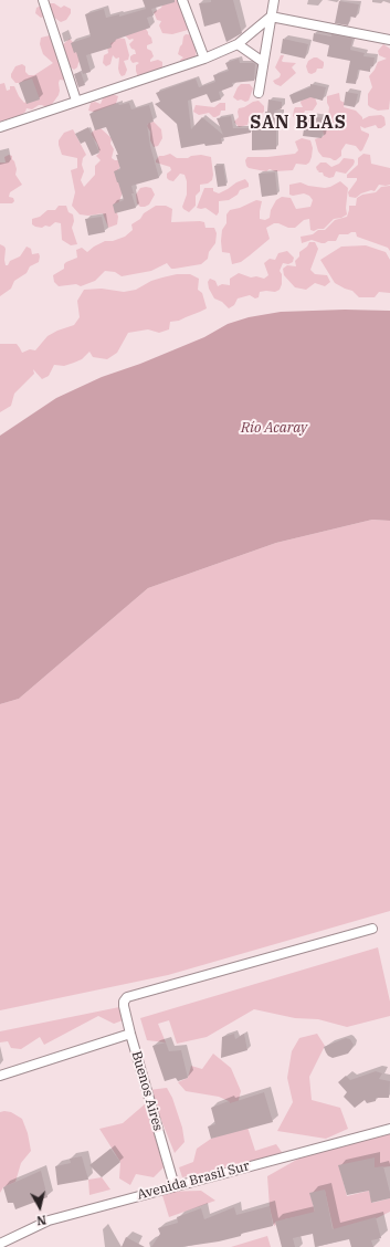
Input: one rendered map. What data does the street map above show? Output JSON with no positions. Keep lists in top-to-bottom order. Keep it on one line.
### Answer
{"streets":{"street":["Buenos Aires","Avenida Brasil Sur"]},"crossings":[["Buenos Aires","Avenida Brasil Sur"]],"districts":["SAN BLAS"],"water":["Río Acaray"],"north":"bottom"}
